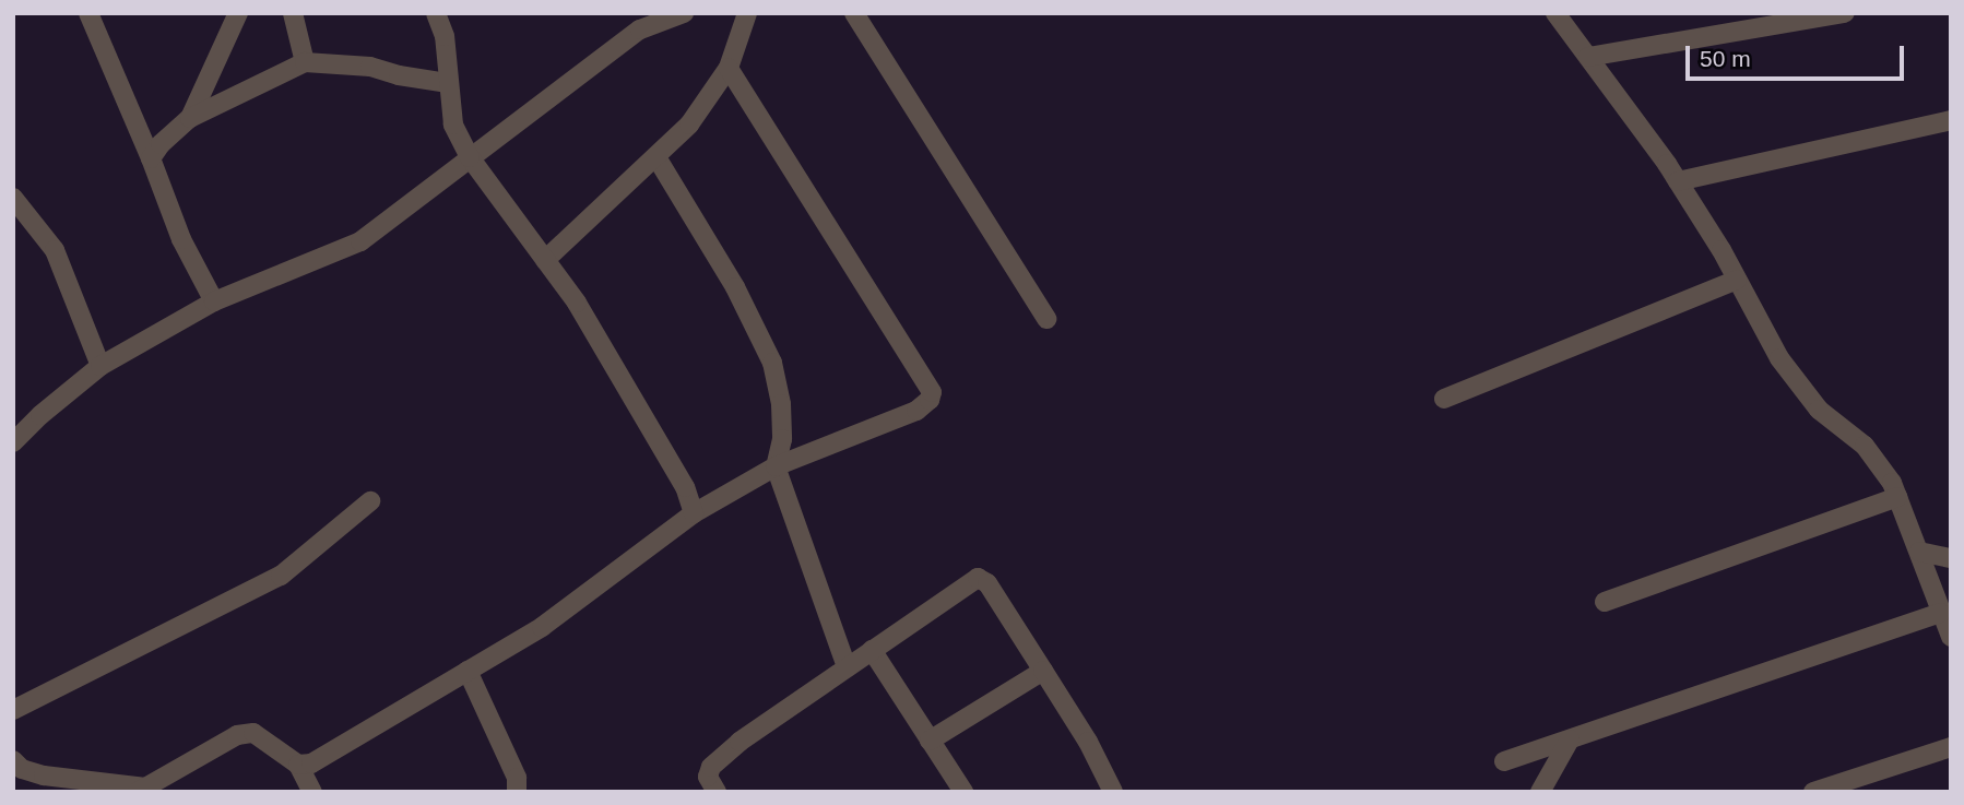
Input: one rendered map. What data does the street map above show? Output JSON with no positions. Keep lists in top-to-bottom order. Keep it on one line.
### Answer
{"scale_bar":"50 m"}
